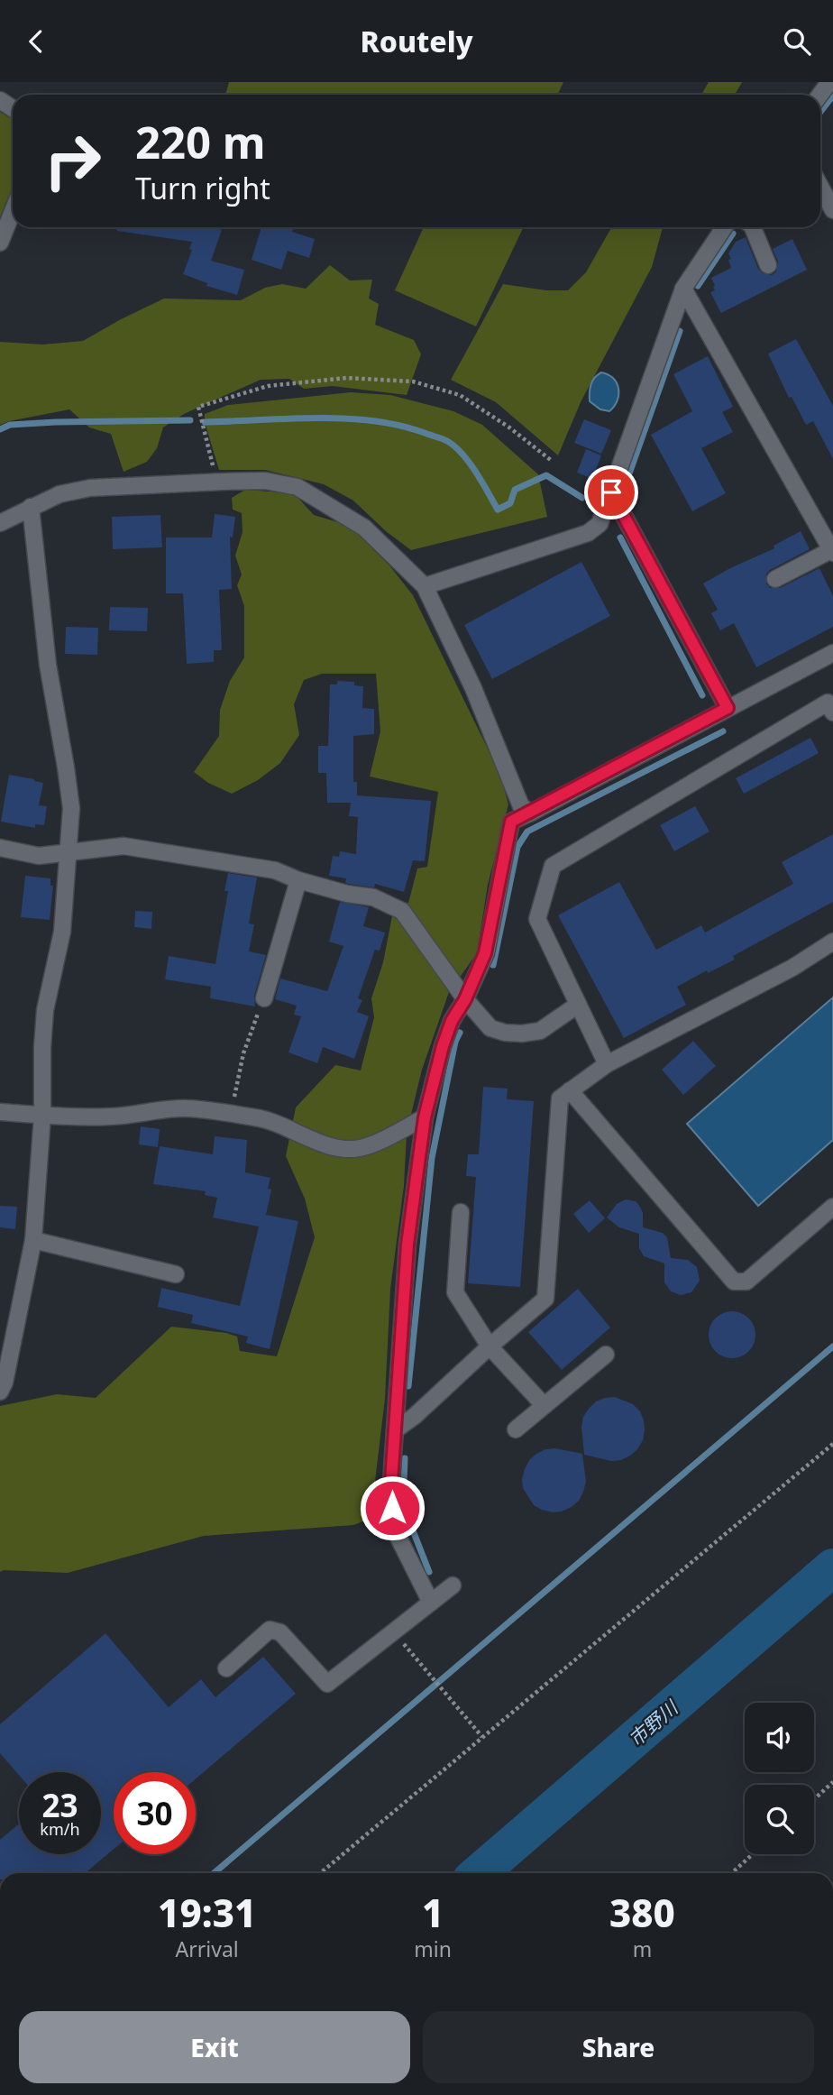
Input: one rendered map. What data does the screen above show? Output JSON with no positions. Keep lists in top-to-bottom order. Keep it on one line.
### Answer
{"water":["市野川"],"page":{"header":"Routely","turn":["220 m","Turn right"],"speed":"23 km/h","limit":"30","eta":["19:31","Arrival","1","min","380","m"],"buttons":["Exit","Share"]}}
